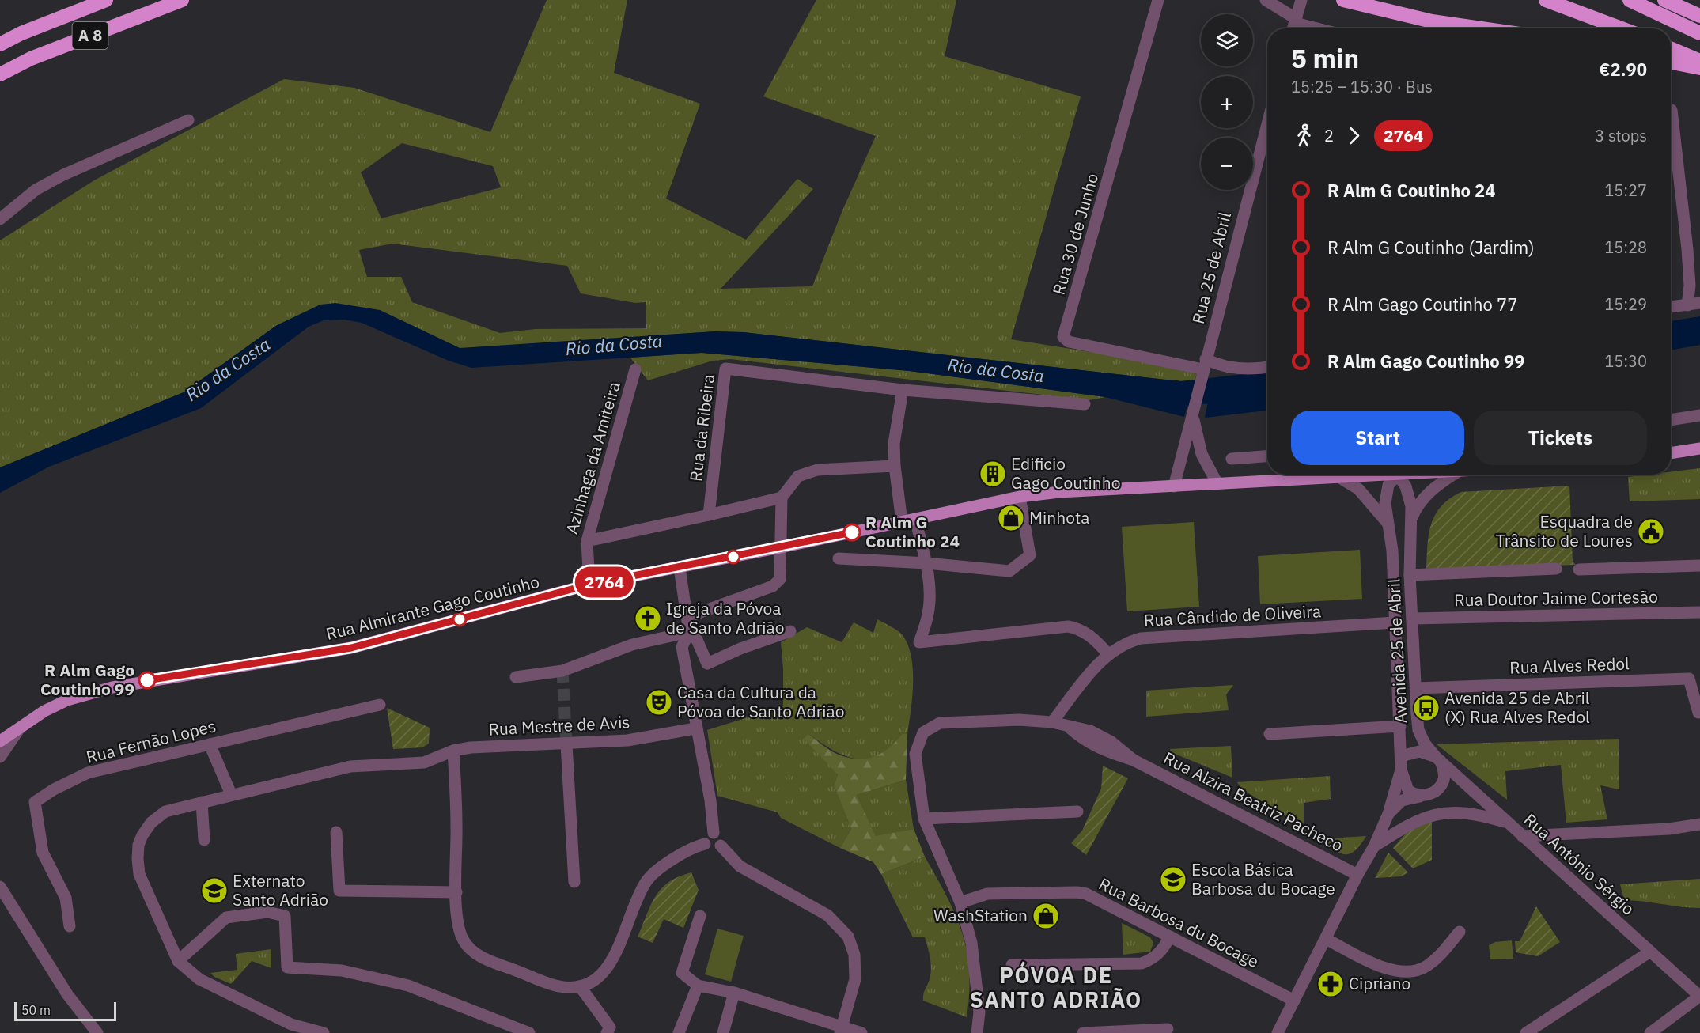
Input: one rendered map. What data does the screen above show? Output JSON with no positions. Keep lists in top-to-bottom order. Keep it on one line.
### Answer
{"streets":{"highway":["A 8"],"main road":["Rua Almirante Gago Coutinho"],"street":["Rua 30 de Junho","Rua 25 de Abril","Rua da Ribeira","Azinhaga da Amiteira","Rua Doutor Jaime Cortesão","Rua Cândido de Oliveira","Avenida 25 de Abril","Rua Alves Redol","Rua Mestre de Avis","Rua Fernão Lopes","Rua Alzira Beatriz Pacheco","Rua António Sérgio","Rua Barbosa du Bocage"]},"crossings":[["Rua 30 de Junho","Rua 25 de Abril"],["Rua 25 de Abril","Rua Almirante Gago Coutinho"],["Azinhaga da Amiteira","Rua Almirante Gago Coutinho"],["Rua Doutor Jaime Cortesão","Avenida 25 de Abril"],["Rua Almirante Gago Coutinho","Avenida 25 de Abril"],["Rua Cândido de Oliveira","Avenida 25 de Abril"],["Rua Cândido de Oliveira","Rua Alzira Beatriz Pacheco"],["Avenida 25 de Abril","Rua Alves Redol"],["Avenida 25 de Abril","Rua Alzira Beatriz Pacheco"],["Avenida 25 de Abril","Rua António Sérgio"],["Avenida 25 de Abril","Rua Barbosa du Bocage"]],"districts":["PÓVOA DE SANTO ADRIÃO"],"water":["Rio da Costa"],"places":{"building":["Edificio Gago Coutinho"],"shop":["Minhota","WashStation"],"public building":["Esquadra de Trânsito de Loures"],"other":["R Alm G Coutinho 24","R Alm Gago Coutinho 99"],"church":["Igreja da Póvoa de Santo Adrião"],"theatre":["Casa da Cultura da Póvoa de Santo Adrião"],"bus stop":["Avenida 25 de Abril (X) Rua Alves Redol"],"school or university":["Escola Básica Barbosa du Bocage","Externato Santo Adrião"],"pharmacy":["Cipriano"]},"lines":["bus line 2764"],"scale_bar":"50 m","page":{"on_map":"2764","map_buttons":["+","−"],"heading":["5 min","15:25 – 15:30 · Bus","€2.90"],"legs":["2","2764","3 stops"],"list":[{"name":"R Alm G Coutinho 24","value":"15:27"},{"name":"R Alm G Coutinho (Jardim)","value":"15:28"},{"name":"R Alm Gago Coutinho 77","value":"15:29"},{"name":"R Alm Gago Coutinho 99","value":"15:30"}],"buttons":["Start","Tickets"],"scale":"50 m"}}
